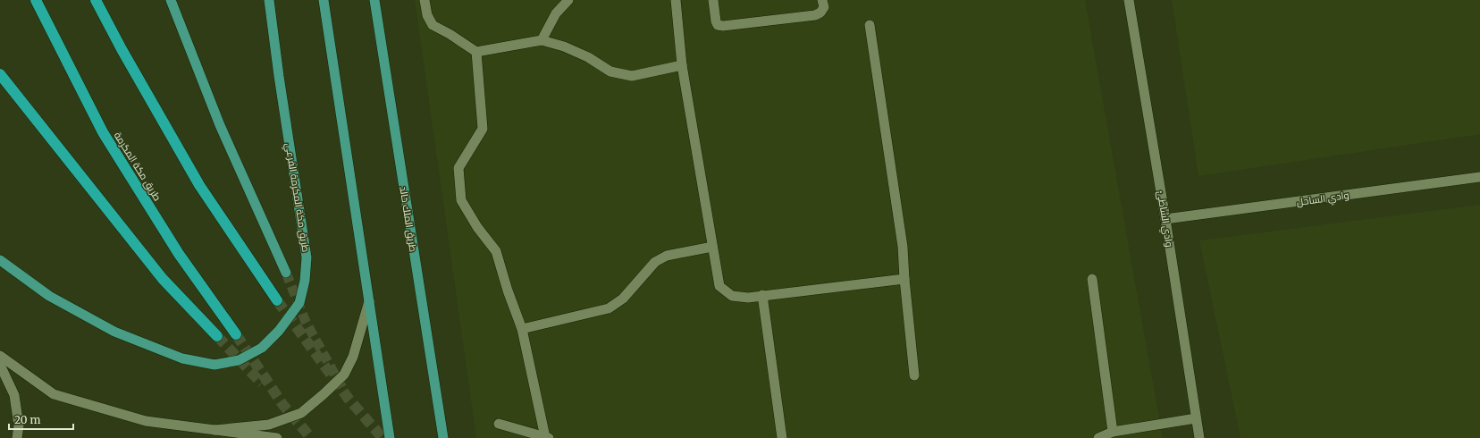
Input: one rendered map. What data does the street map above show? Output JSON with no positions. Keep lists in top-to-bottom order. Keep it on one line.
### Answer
{"streets":{"highway":["طريق مكة المكرمة"],"main road":["طريق مكة المكرمة الفرعي","طريق الملك خالد"],"street":["وادي الساحل","وادي الشاطئ"]},"crossings":[["وادي الساحل","وادي الشاطئ"]],"scale_bar":"20 m"}
